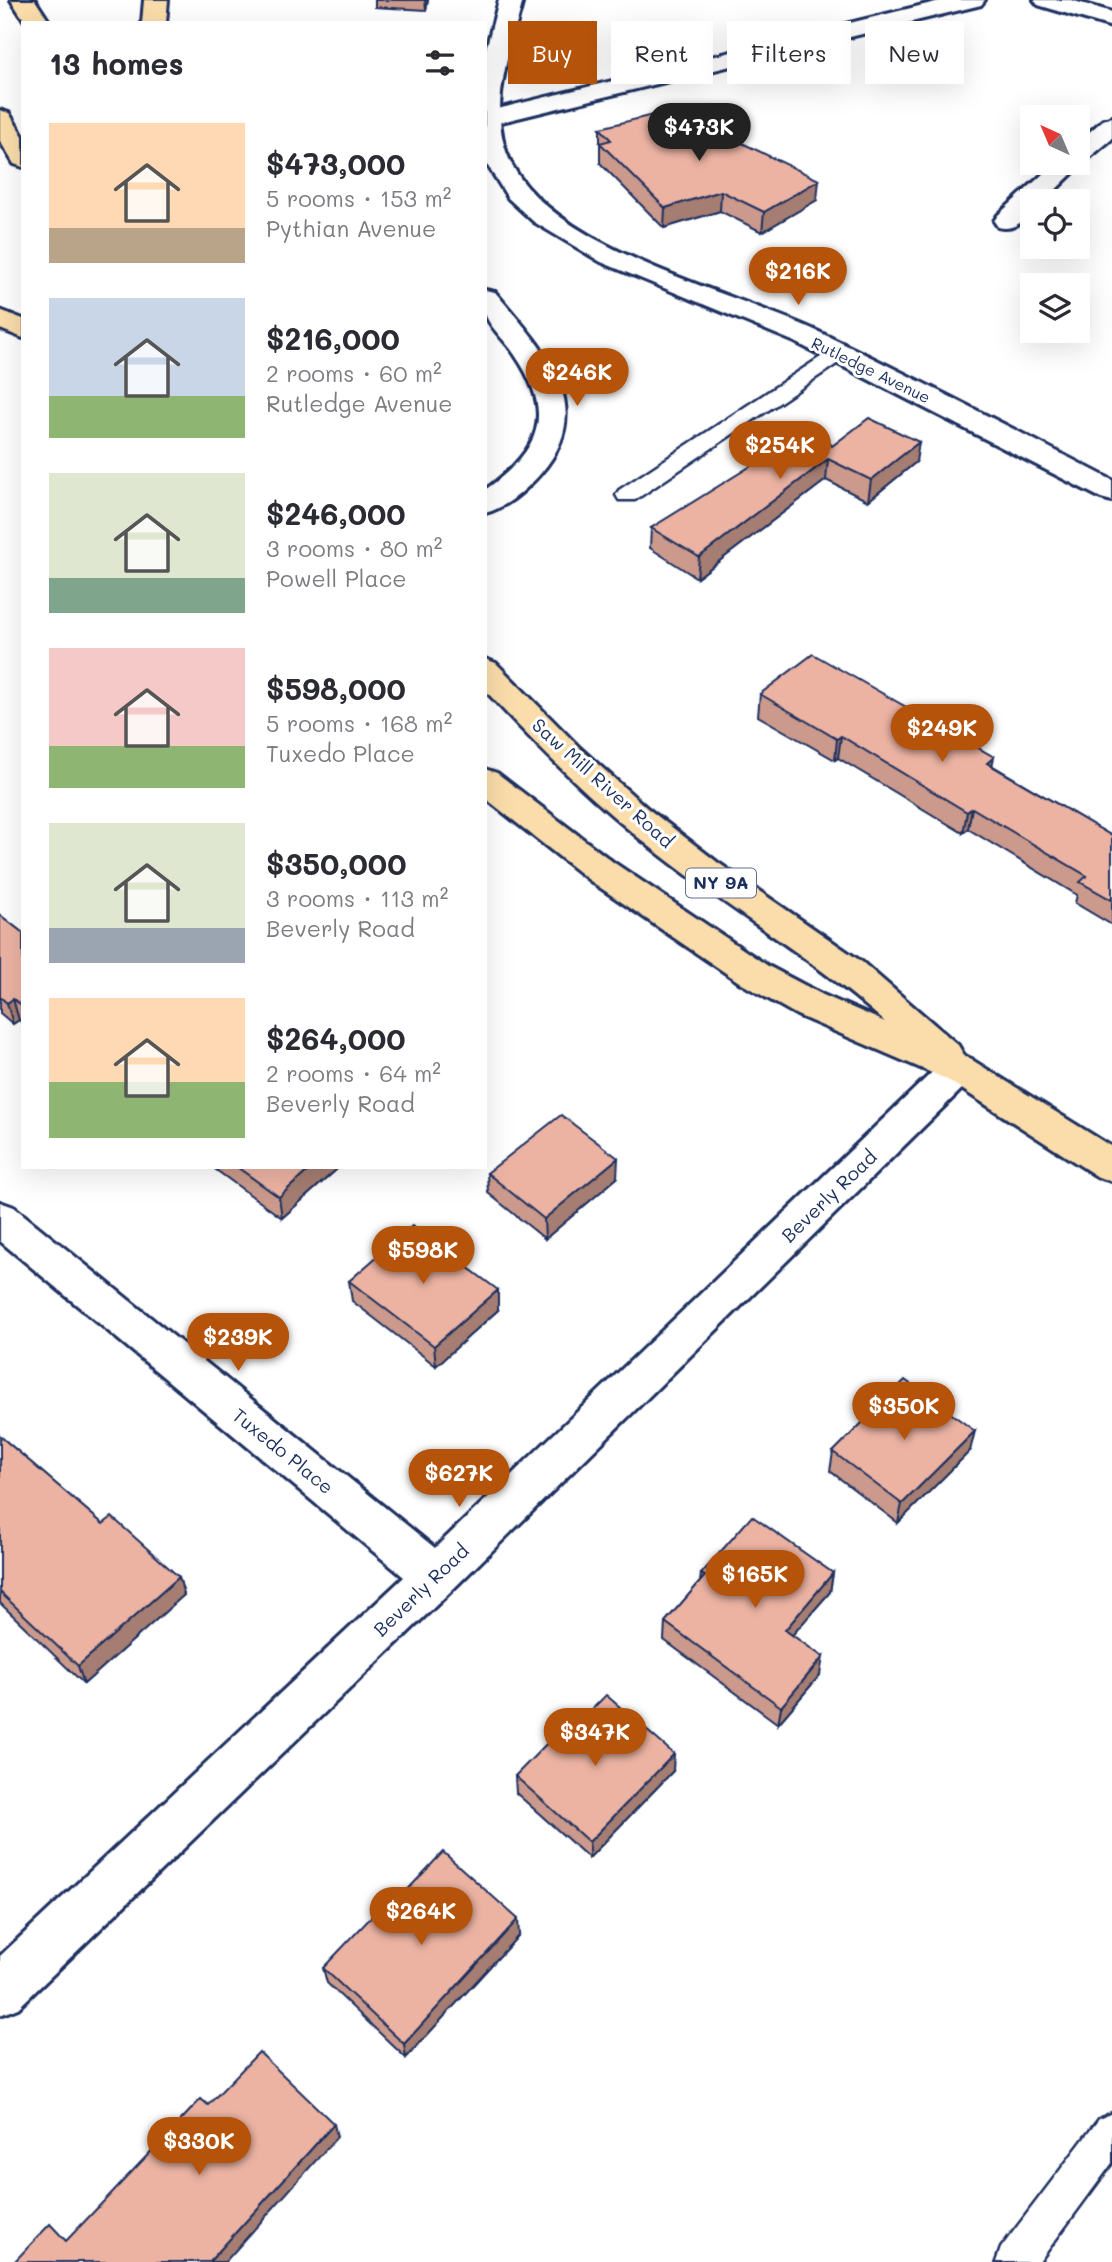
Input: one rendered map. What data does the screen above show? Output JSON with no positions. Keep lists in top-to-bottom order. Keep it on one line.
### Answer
{"streets":{"main road":["Saw Mill River Road","NY 9A"],"street":["Rutledge Avenue","Beverly Road","Tuxedo Place"]},"crossings":[["Saw Mill River Road","Beverly Road"],["Beverly Road","Tuxedo Place"]],"north":"top left","page":{"chip":["Buy","Rent","Filters","New"],"heading":"13 homes","price":["$473K","$216K","$246K","$254K","$249K","$598K","$239K","$350K","$627K","$165K","$347K","$264K","$330K"],"list":[{"name":"$473,000","note":"5 rooms · 153 m² · Pythian Avenue"},{"name":"$216,000","note":"2 rooms · 60 m² · Rutledge Avenue"},{"name":"$246,000","note":"3 rooms · 80 m² · Powell Place"},{"name":"$598,000","note":"5 rooms · 168 m² · Tuxedo Place"},{"name":"$350,000","note":"3 rooms · 113 m² · Beverly Road"},{"name":"$264,000","note":"2 rooms · 64 m² · Beverly Road"}]}}
